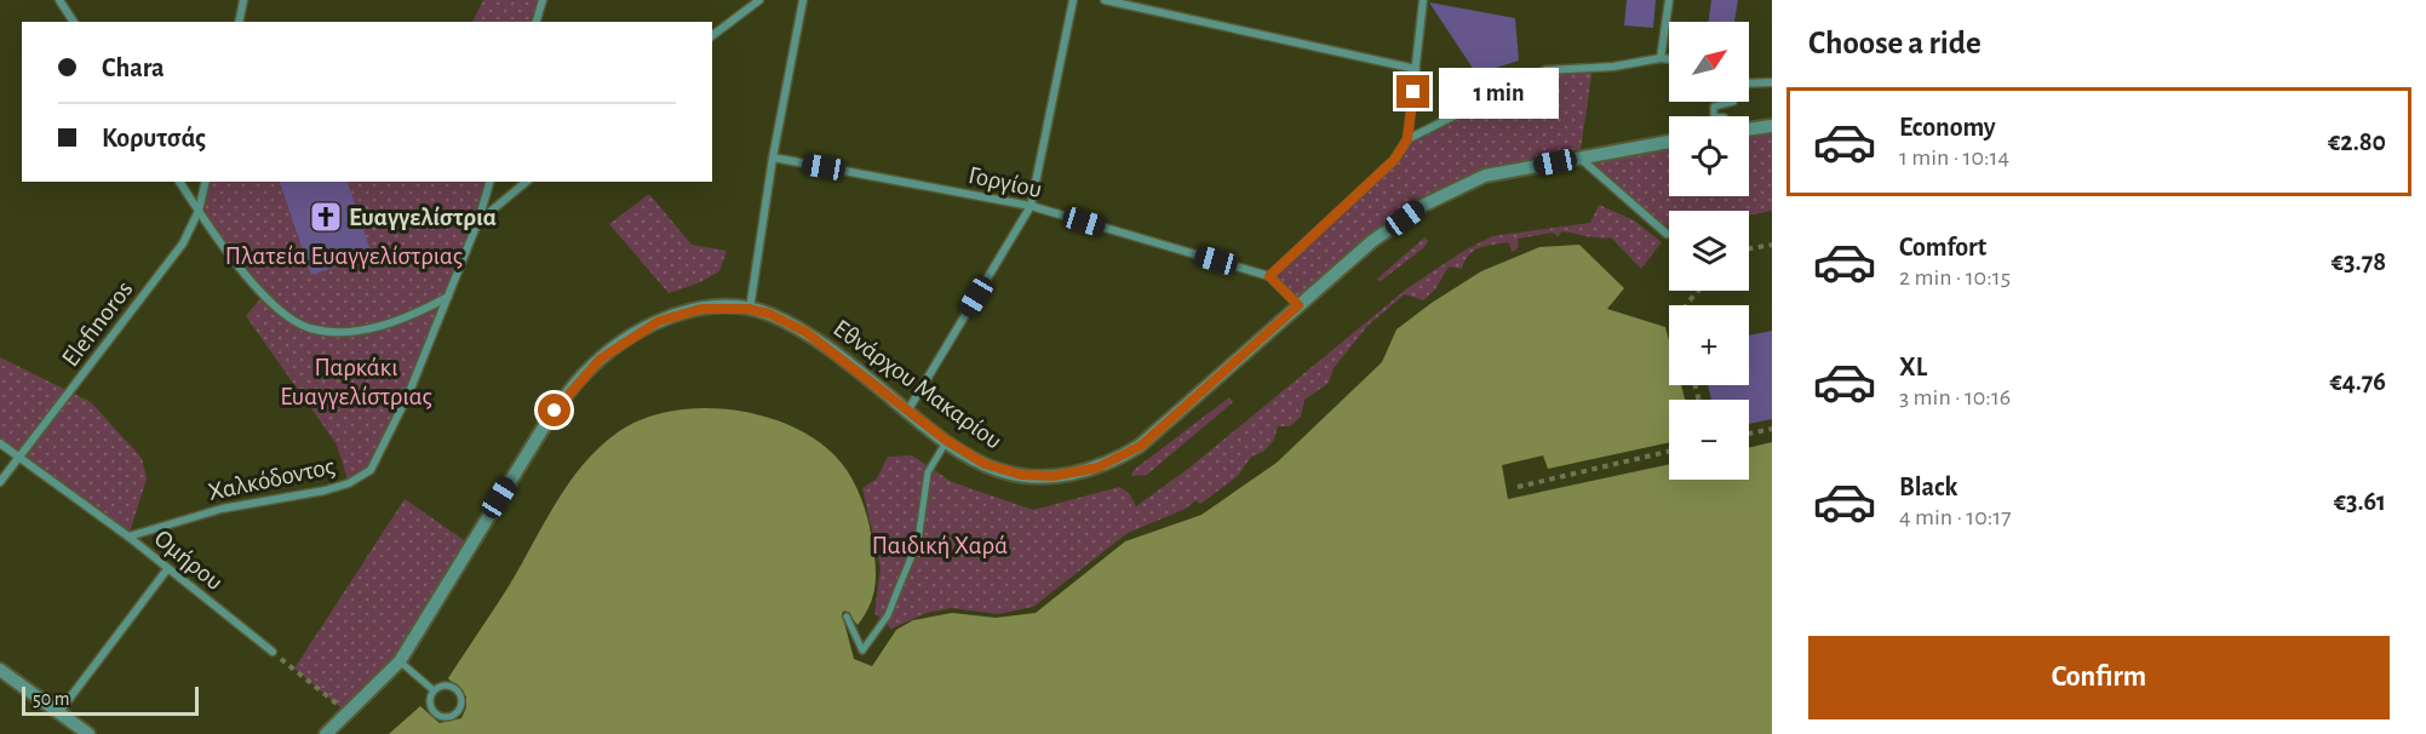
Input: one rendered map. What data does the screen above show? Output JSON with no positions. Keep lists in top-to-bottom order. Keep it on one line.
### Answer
{"streets":{"street":["Γοργίου","Elefinoros","Εθνάρχου Μακαρίου","Χαλκόδοντος","Ομήρου"]},"crossings":[["Γοργίου","Εθνάρχου Μακαρίου"],["Elefinoros","Ομήρου"],["Χαλκόδοντος","Ομήρου"]],"parks":["Πλατεία Ευαγγελίστριας","Παρκάκι Ευαγγελίστριας","Παιδική Χαρά"],"places":{"church":["Ευαγγελίστρια"]},"scale_bar":"50 m","north":"top right","page":{"heading":"Choose a ride","map_buttons":["+","−"],"banner":["Chara","Κορυτσάς"],"bubble":"1 min","list":[{"name":"Economy","note":"1 min · 10:14","value":"€2.80"},{"name":"Comfort","note":"2 min · 10:15","value":"€3.78"},{"name":"XL","note":"3 min · 10:16","value":"€4.76"},{"name":"Black","note":"4 min · 10:17","value":"€3.61"}],"buttons":"Confirm","scale":"50 m"}}
